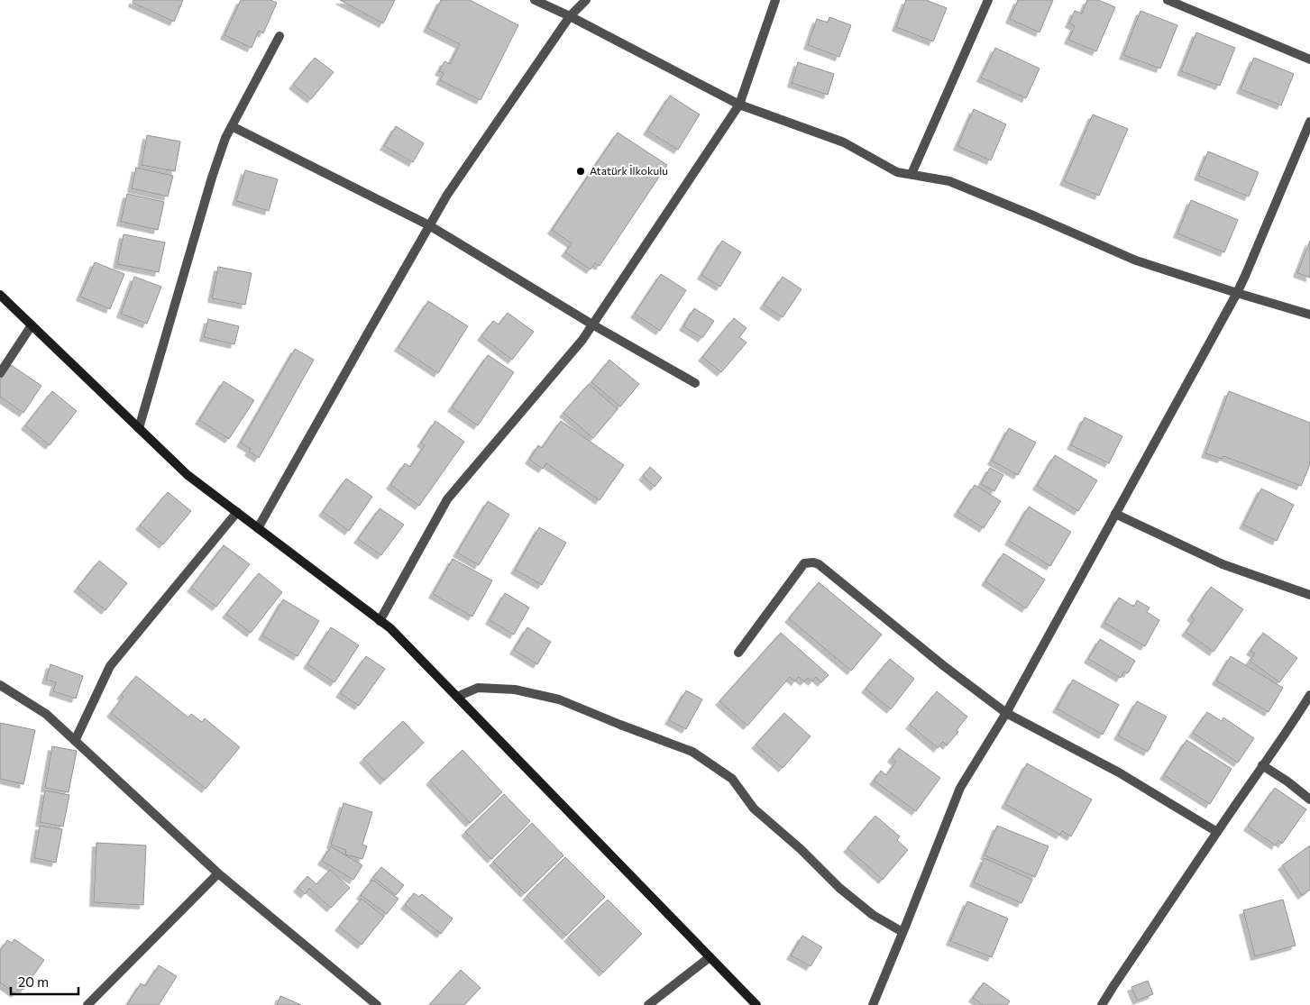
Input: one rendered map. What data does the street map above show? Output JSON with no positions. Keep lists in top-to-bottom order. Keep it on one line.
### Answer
{"places":["Atatürk İlkokulu"],"scale_bar":"20 m"}
